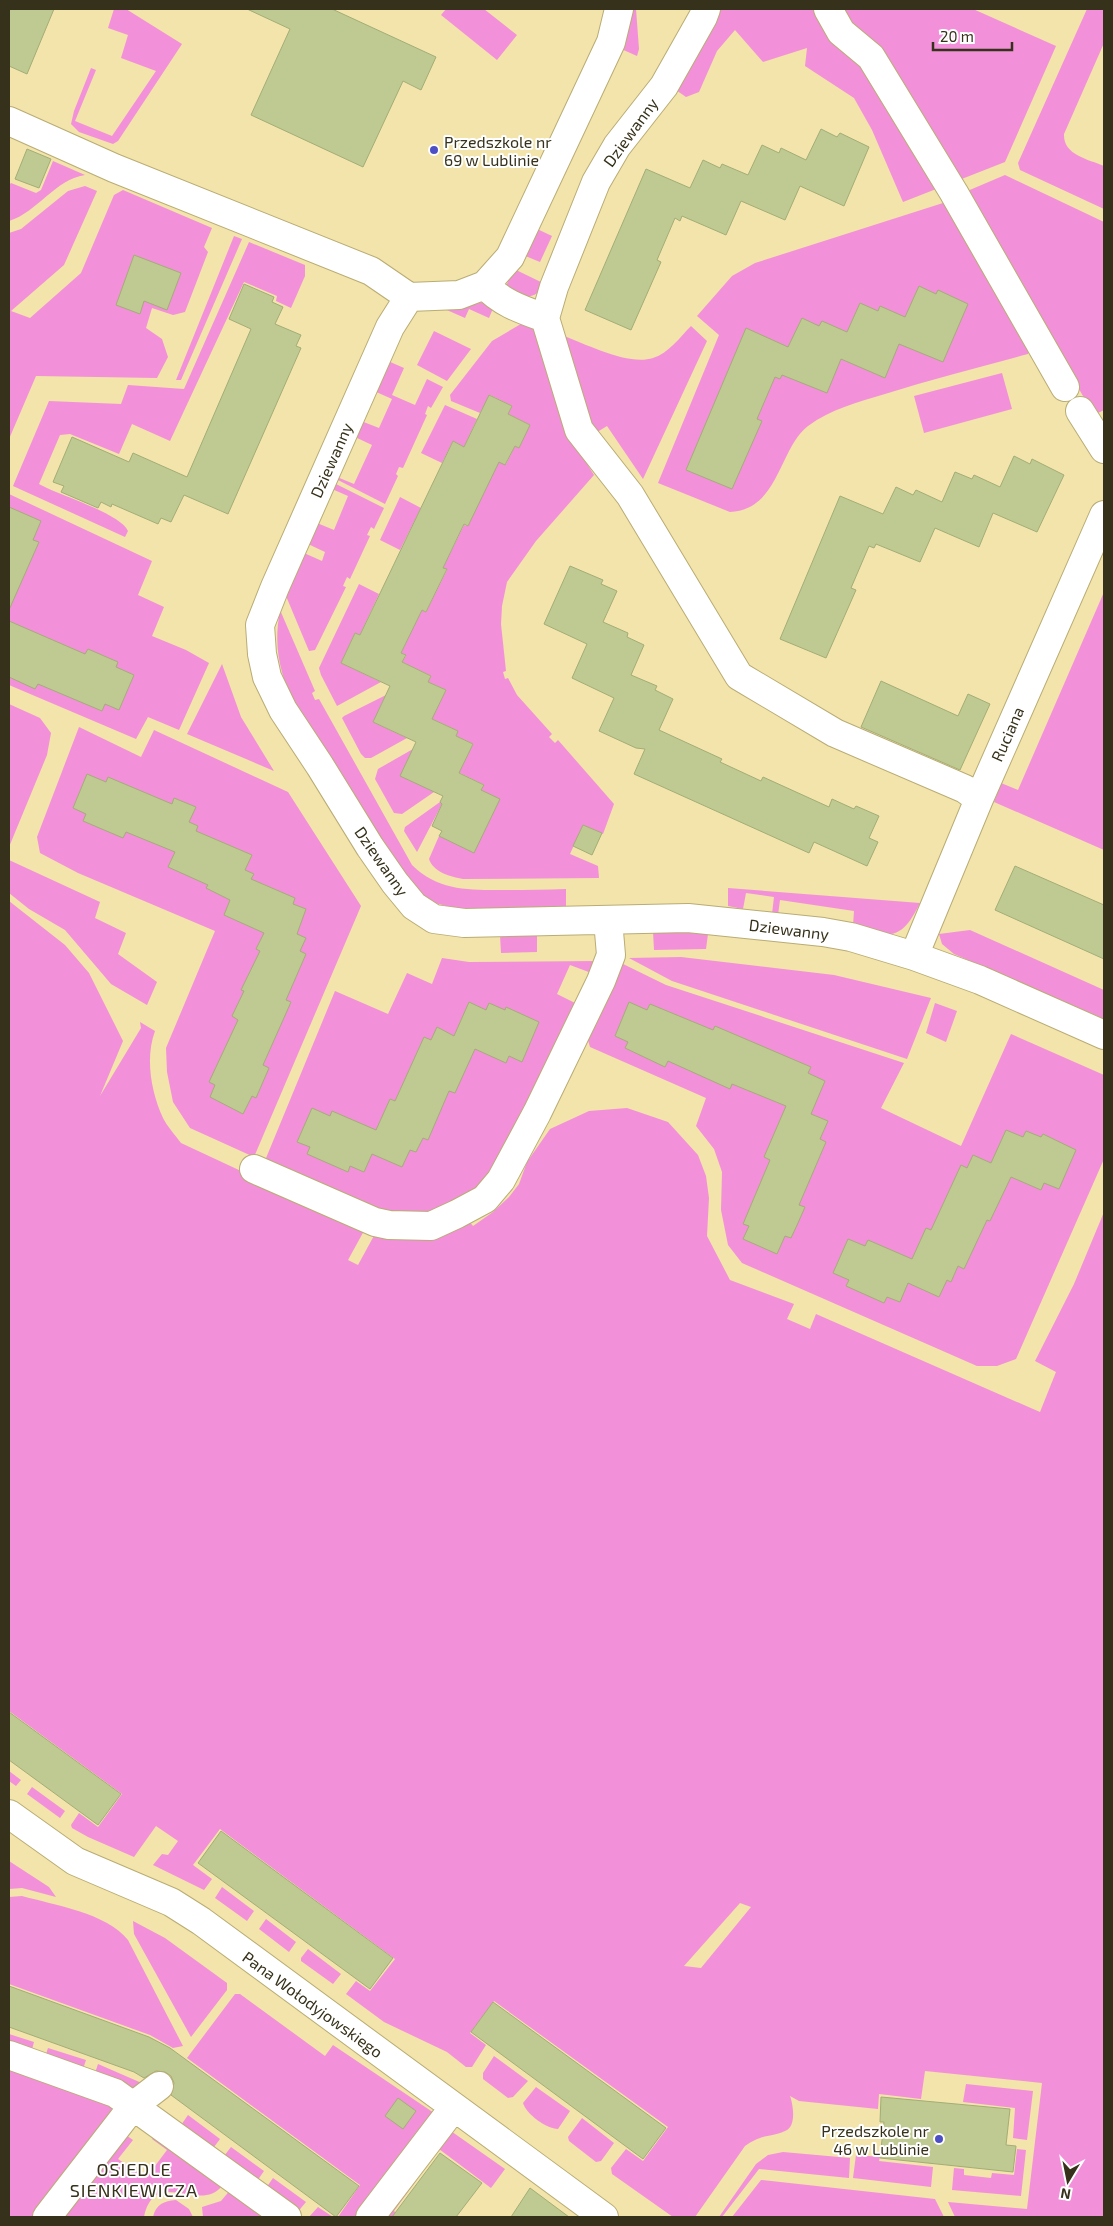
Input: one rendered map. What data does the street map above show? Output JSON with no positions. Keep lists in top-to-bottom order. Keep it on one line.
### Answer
{"streets":{"street":["Dziewanny","Ruciana","Pana Wołodyjowskiego"]},"crossings":[["Dziewanny","Ruciana"]],"districts":["OSIEDLE SIENKIEWICZA"],"places":["Przedszkole nr 69 w Lublinie","Przedszkole nr 46 w Lublinie"],"scale_bar":"20 m","north":"bottom"}
